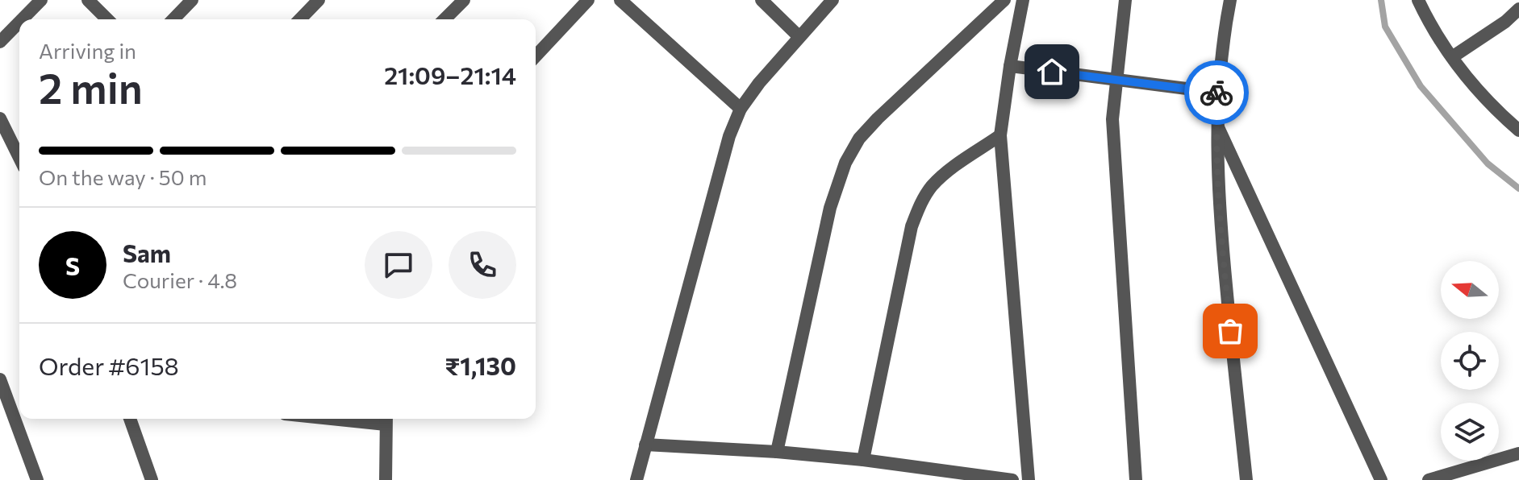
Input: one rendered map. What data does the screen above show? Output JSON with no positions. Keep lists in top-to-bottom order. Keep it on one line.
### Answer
{"north":"left","page":{"heading":["2 min","Arriving in","21:09–21:14"],"panel":["Sam","Courier · 4.8","Order #6158","₹1,130"],"bar":"On the way · 50 m","round":"S"}}
